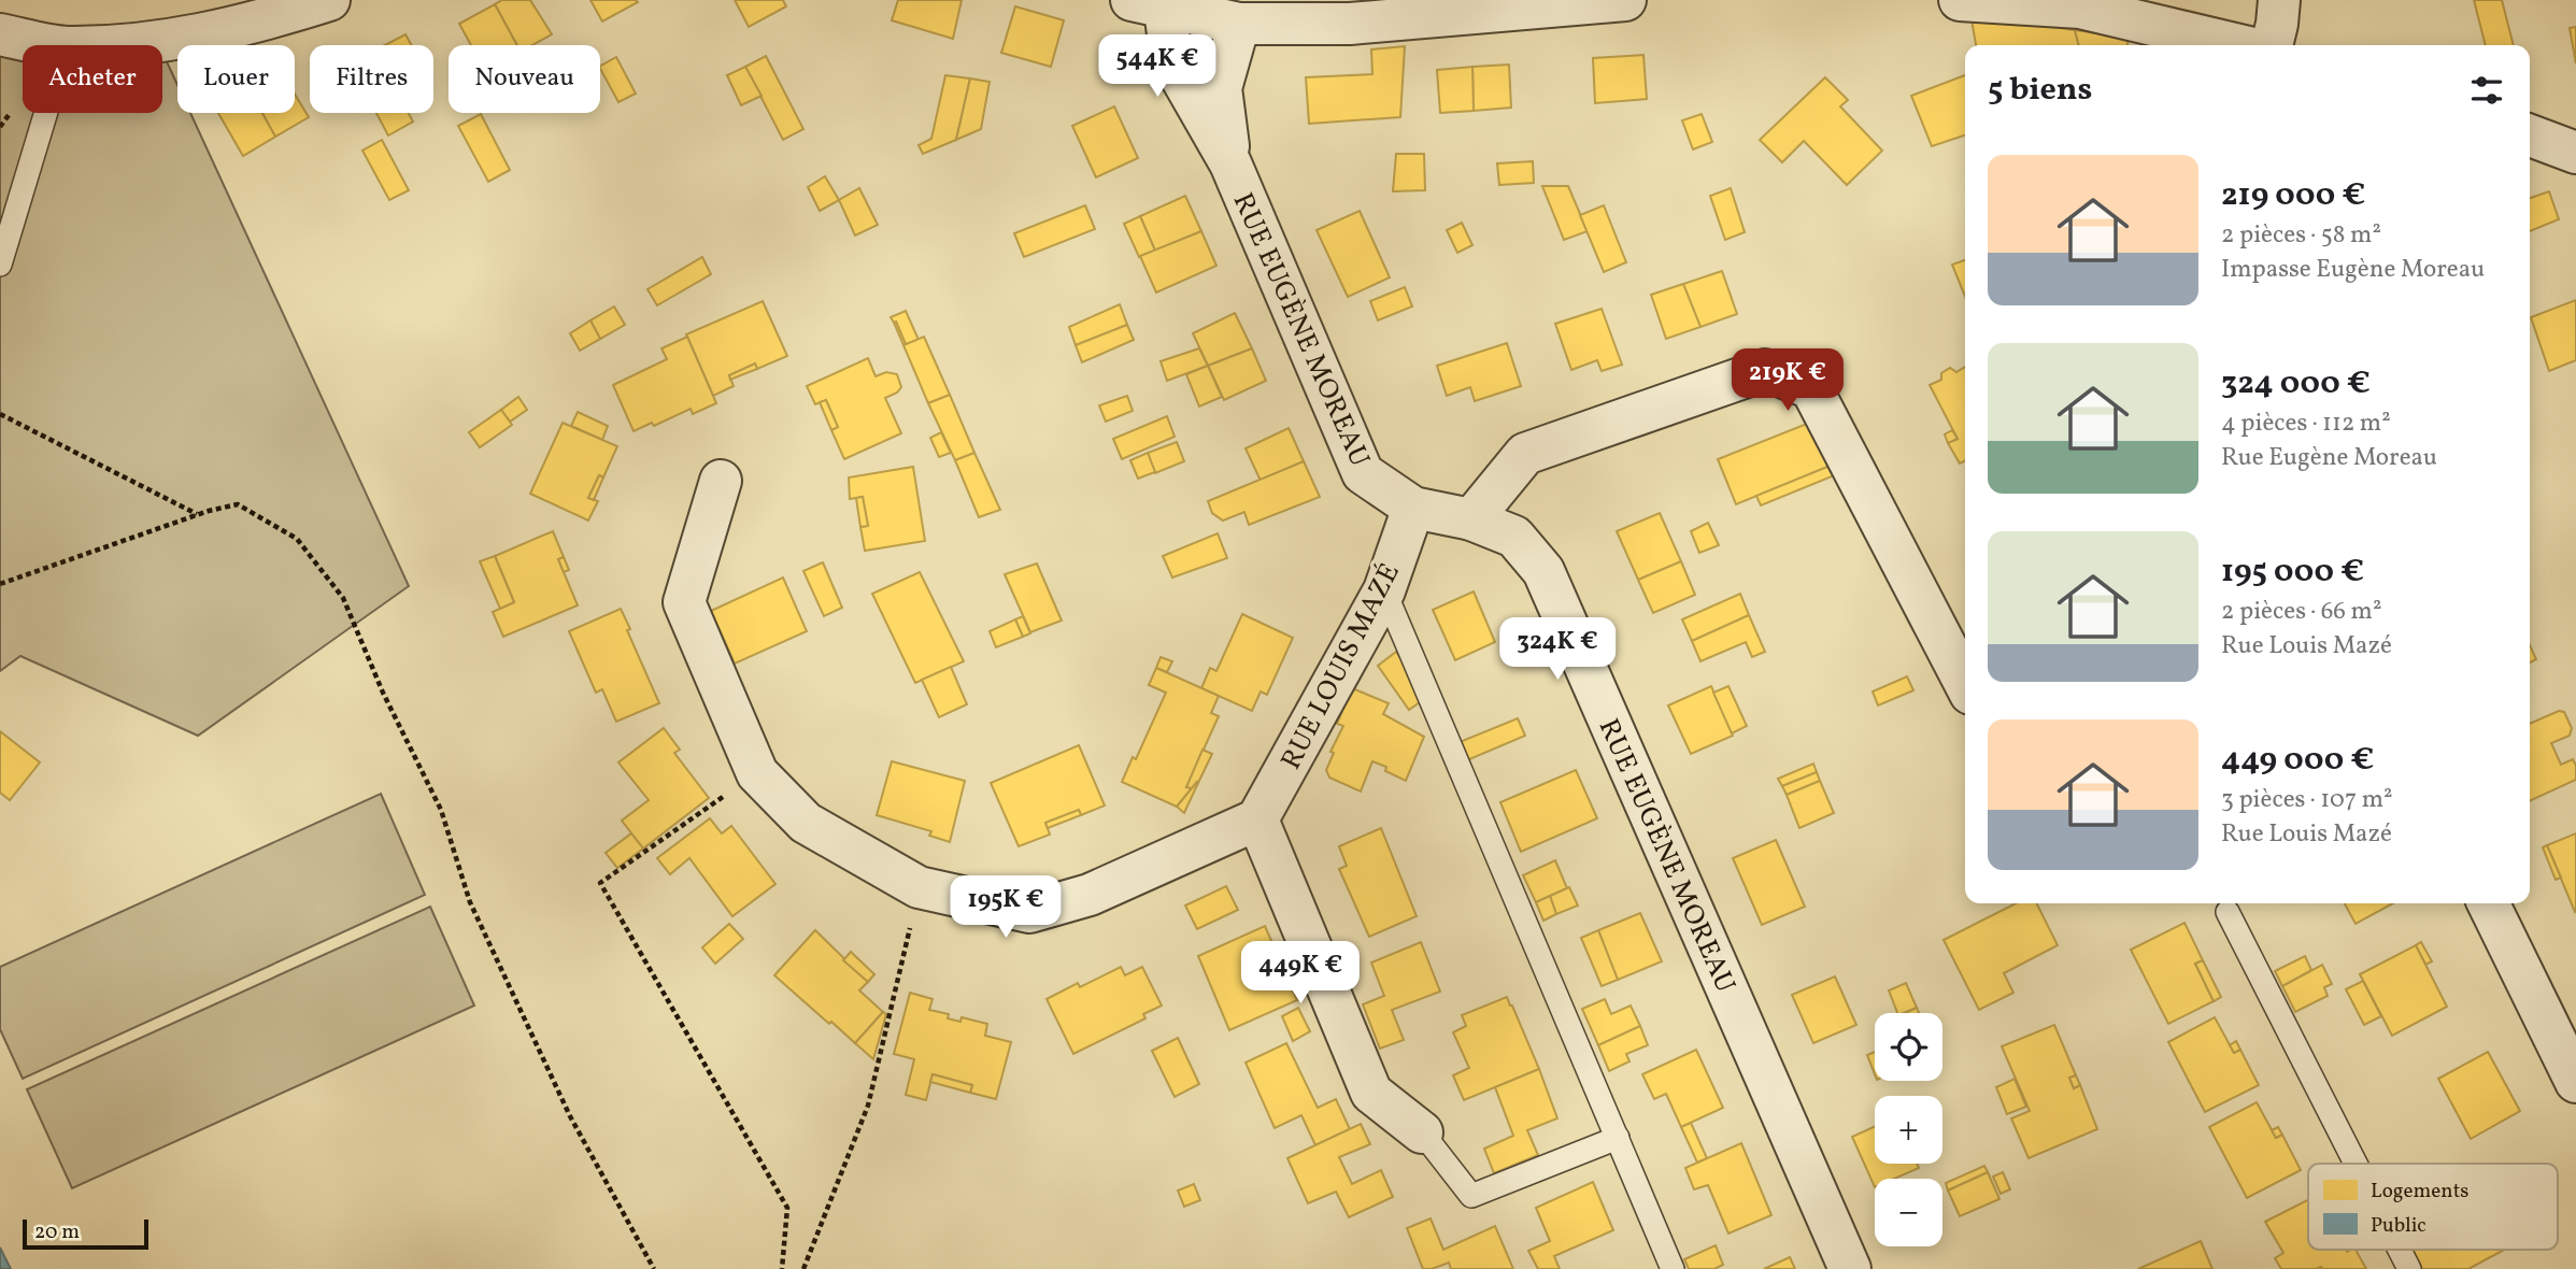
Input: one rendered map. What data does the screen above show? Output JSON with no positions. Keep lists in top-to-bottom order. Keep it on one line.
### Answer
{"streets":{"street":["RUE EUGÈNE MOREAU","RUE LOUIS MAZÉ"]},"crossings":[["RUE EUGÈNE MOREAU","RUE LOUIS MAZÉ"]],"legend":["Logements","Public"],"scale_bar":"20 m","page":{"price":["544K €","219K €","324K €","195K €","449K €"],"chip":["Acheter","Louer","Filtres","Nouveau"],"heading":"5 biens","list":[{"name":"219 000 €","note":"2 pièces · 58 m² · Impasse Eugène Moreau"},{"name":"324 000 €","note":"4 pièces · 112 m² · Rue Eugène Moreau"},{"name":"195 000 €","note":"2 pièces · 66 m² · Rue Louis Mazé"},{"name":"449 000 €","note":"3 pièces · 107 m² · Rue Louis Mazé"}],"map_buttons":["+","−"],"scale":"20 m"}}
